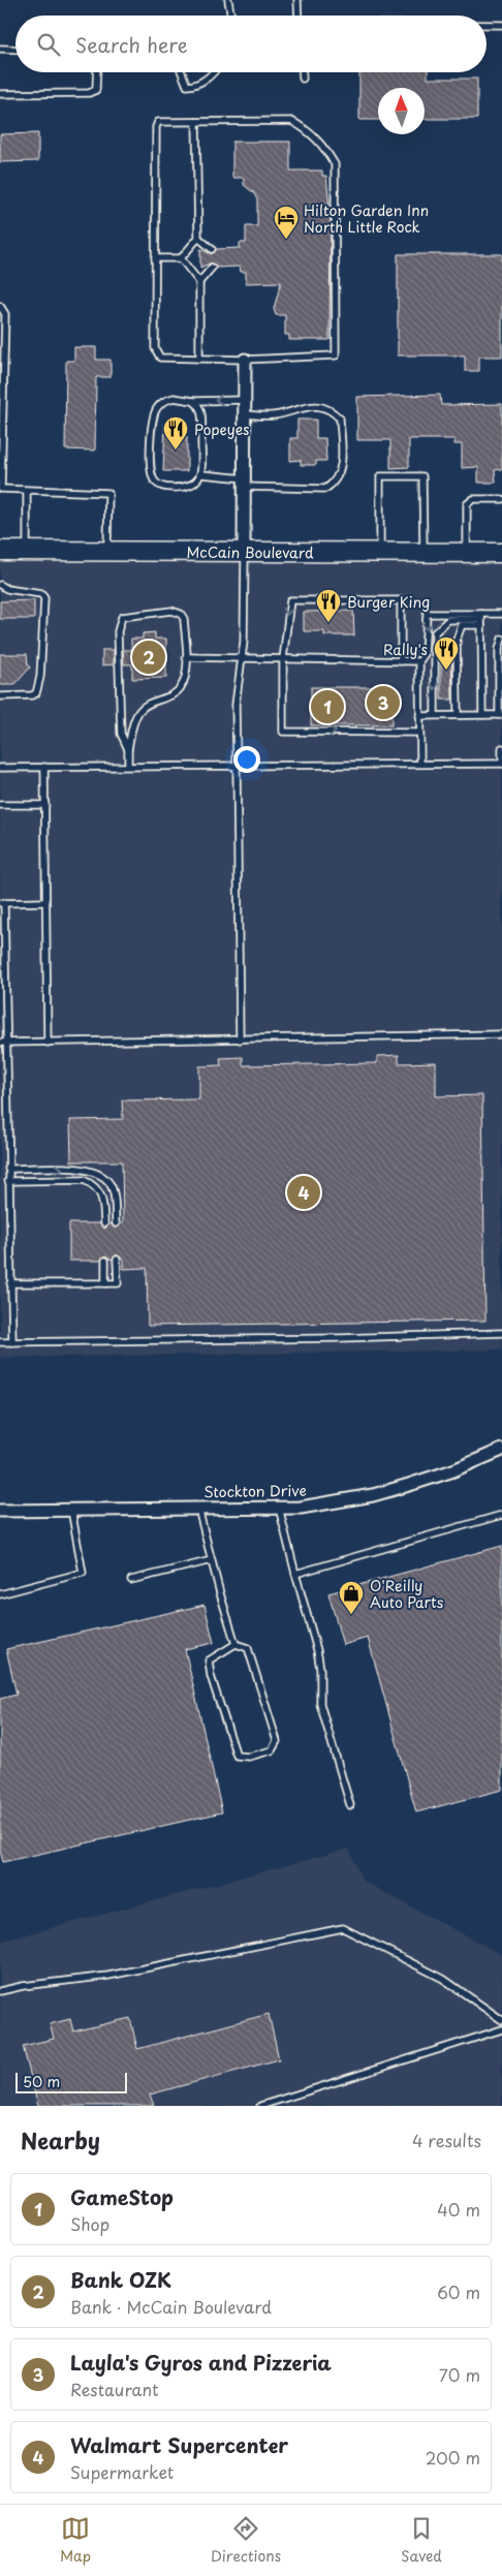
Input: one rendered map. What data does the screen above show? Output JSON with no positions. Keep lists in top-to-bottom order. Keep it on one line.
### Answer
{"streets":{"main road":["McCain Boulevard"],"street":["Stockton Drive"]},"places":{"hotel":["Hilton Garden Inn North Little Rock"],"restaurant":["Popeyes","Burger King","Rally's"],"shop":["O'Reilly Auto Parts"]},"scale_bar":"50 m","north":"top","page":{"search":"Search here","pins":["2","3","1","4"],"scale":"50 m","heading":["Nearby","4 results"],"list":[{"mark":"1","name":"GameStop","note":"Shop","value":"40 m"},{"mark":"2","name":"Bank OZK","note":"Bank · McCain Boulevard","value":"60 m"},{"mark":"3","name":"Layla's Gyros and Pizzeria","note":"Restaurant","value":"70 m"},{"mark":"4","name":"Walmart Supercenter","note":"Supermarket","value":"200 m"}],"nav":["Map","Directions","Saved"]}}
